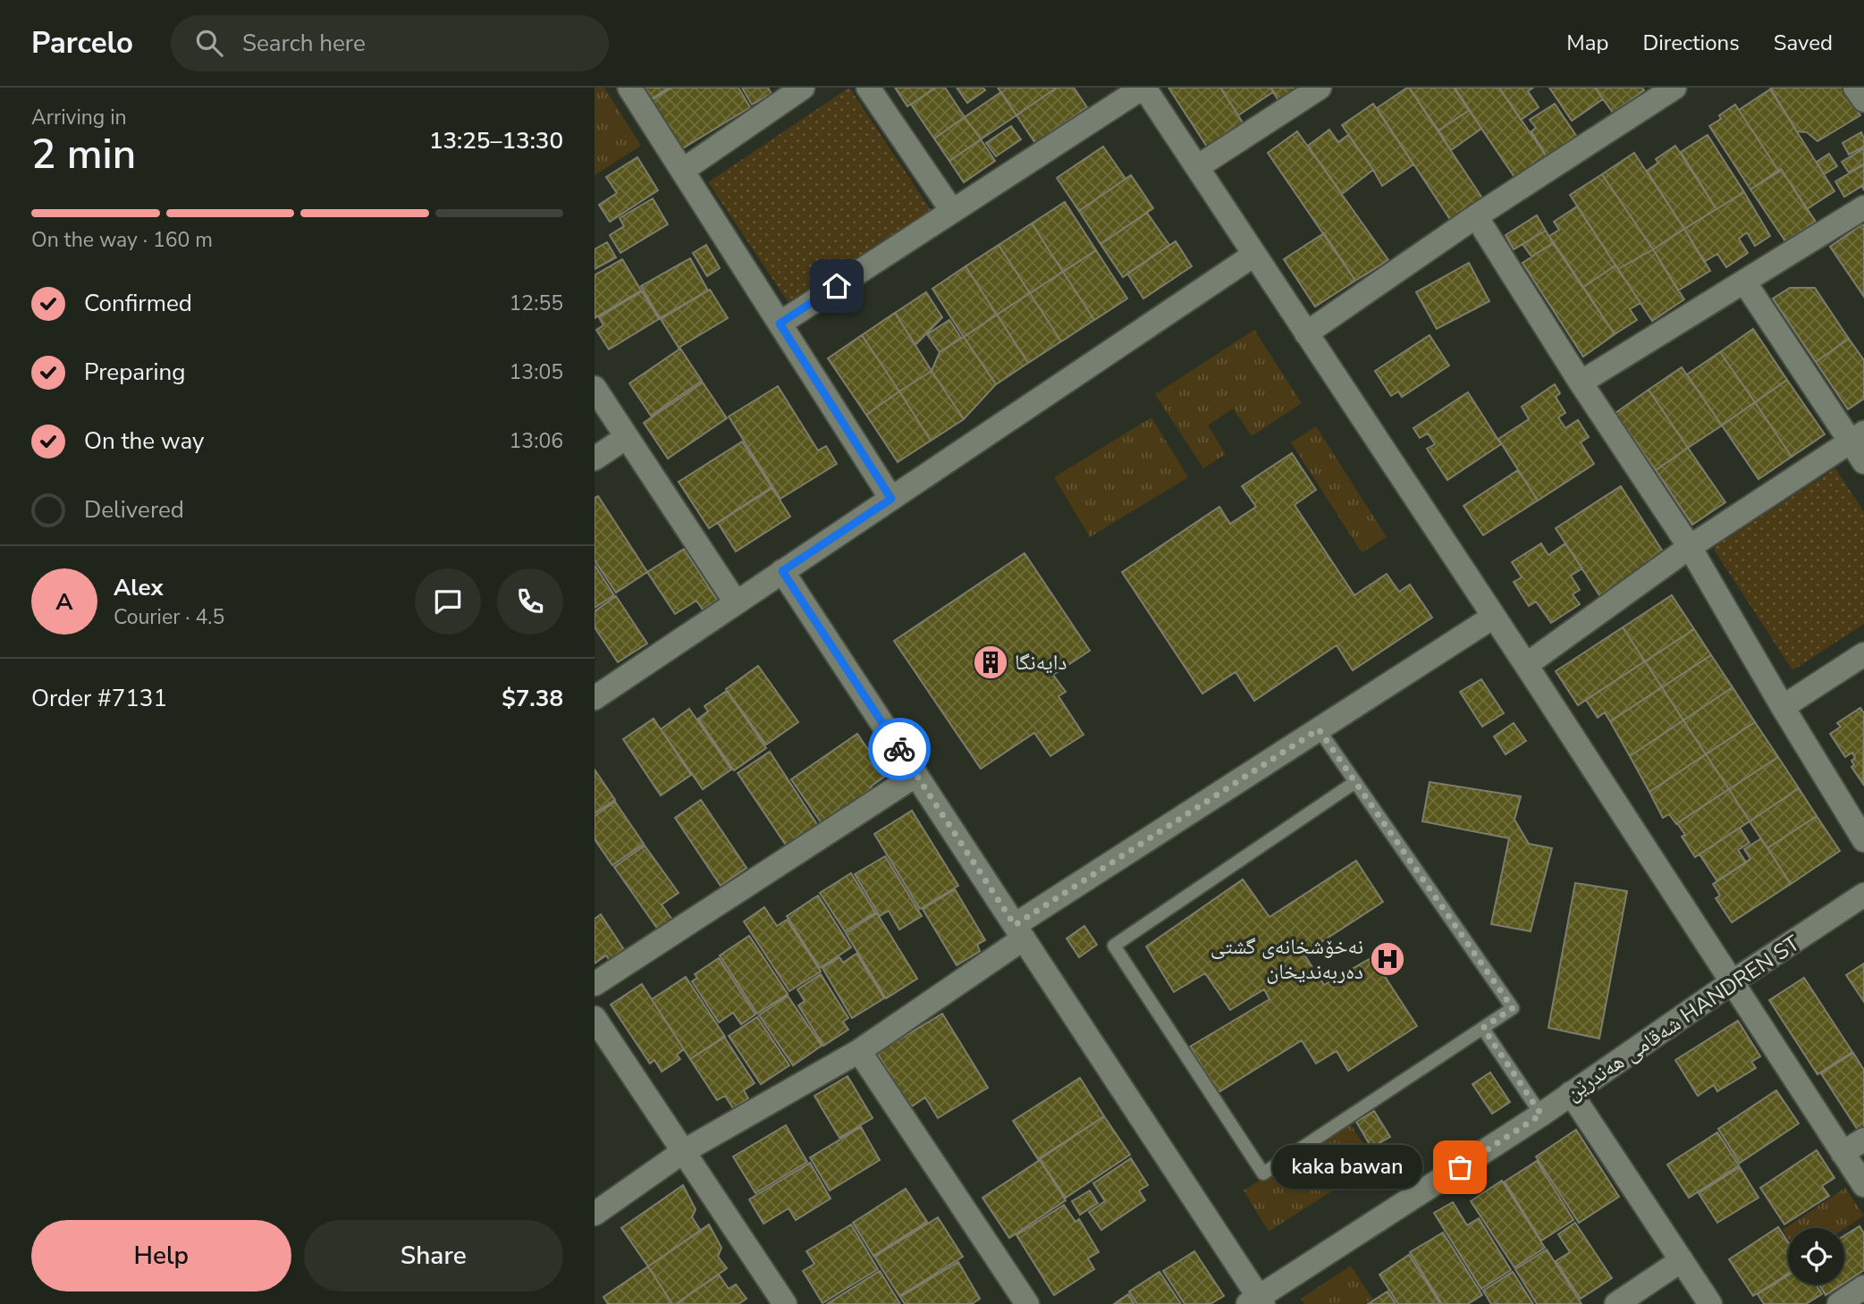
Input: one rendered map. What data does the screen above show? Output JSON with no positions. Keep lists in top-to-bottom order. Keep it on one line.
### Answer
{"streets":{"street":["شەقامی هەندرێن HANDREN ST"]},"places":{"building":["دایەنگا"],"hospital":["نەخۆشخانەی گشتی دەربەندیخان"],"other":["kaka bawan"]},"page":{"header":"Parcelo","search":"Search here","nav":["Map","Directions","Saved"],"heading":["2 min","Arriving in","13:25–13:30"],"panel":["Alex","Courier · 4.5","Order #7131","$7.38"],"bar":"On the way · 160 m","list":[["Confirmed","12:55"],["Preparing","13:05"],["On the way","13:06"],"Delivered"],"round":"A","bubble":"kaka bawan","buttons":["Help","Share"]}}
